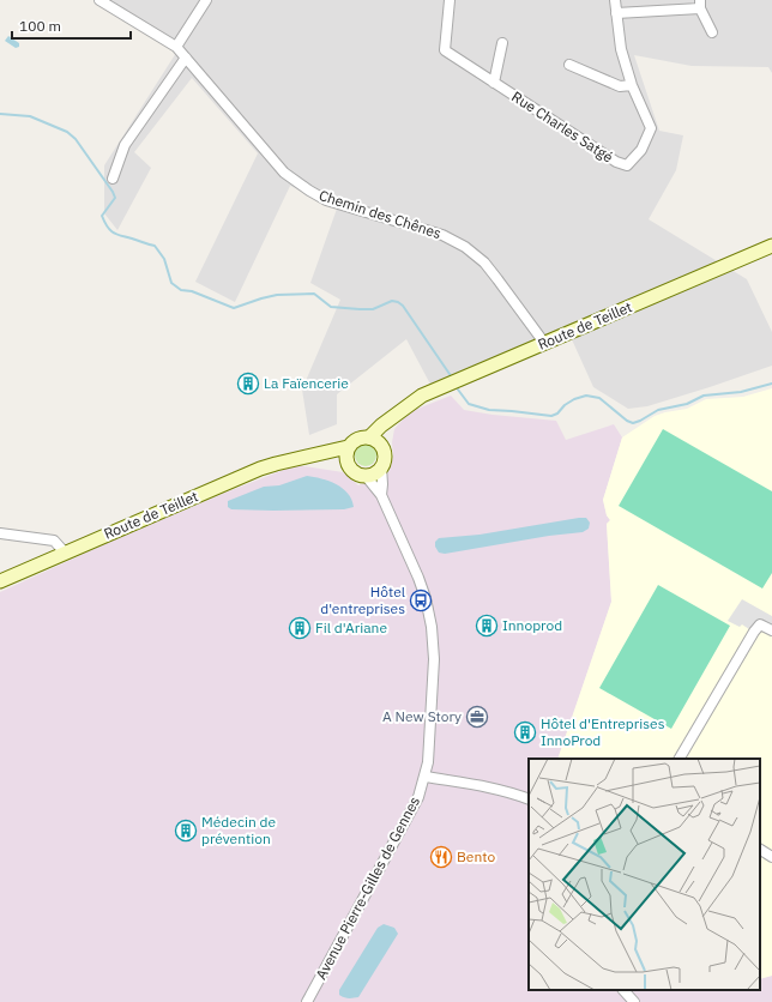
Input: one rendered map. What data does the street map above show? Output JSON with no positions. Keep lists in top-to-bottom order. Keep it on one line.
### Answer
{"streets":{"main road":["Route de Teillet"],"street":["Rue Charles Satgé","Chemin des Chênes","Avenue Pierre-Gilles de Gennes"]},"crossings":[["Chemin des Chênes","Route de Teillet"],["Route de Teillet","Avenue Pierre-Gilles de Gennes"]],"places":{"building":["La Faïencerie","Innoprod","Fil d'Ariane","Hôtel d'Entreprises InnoProd","Médecin de prévention"],"bus stop":["Hôtel d'entreprises"],"office":["A New Story"],"restaurant":["Bento"]},"scale_bar":"100 m"}
